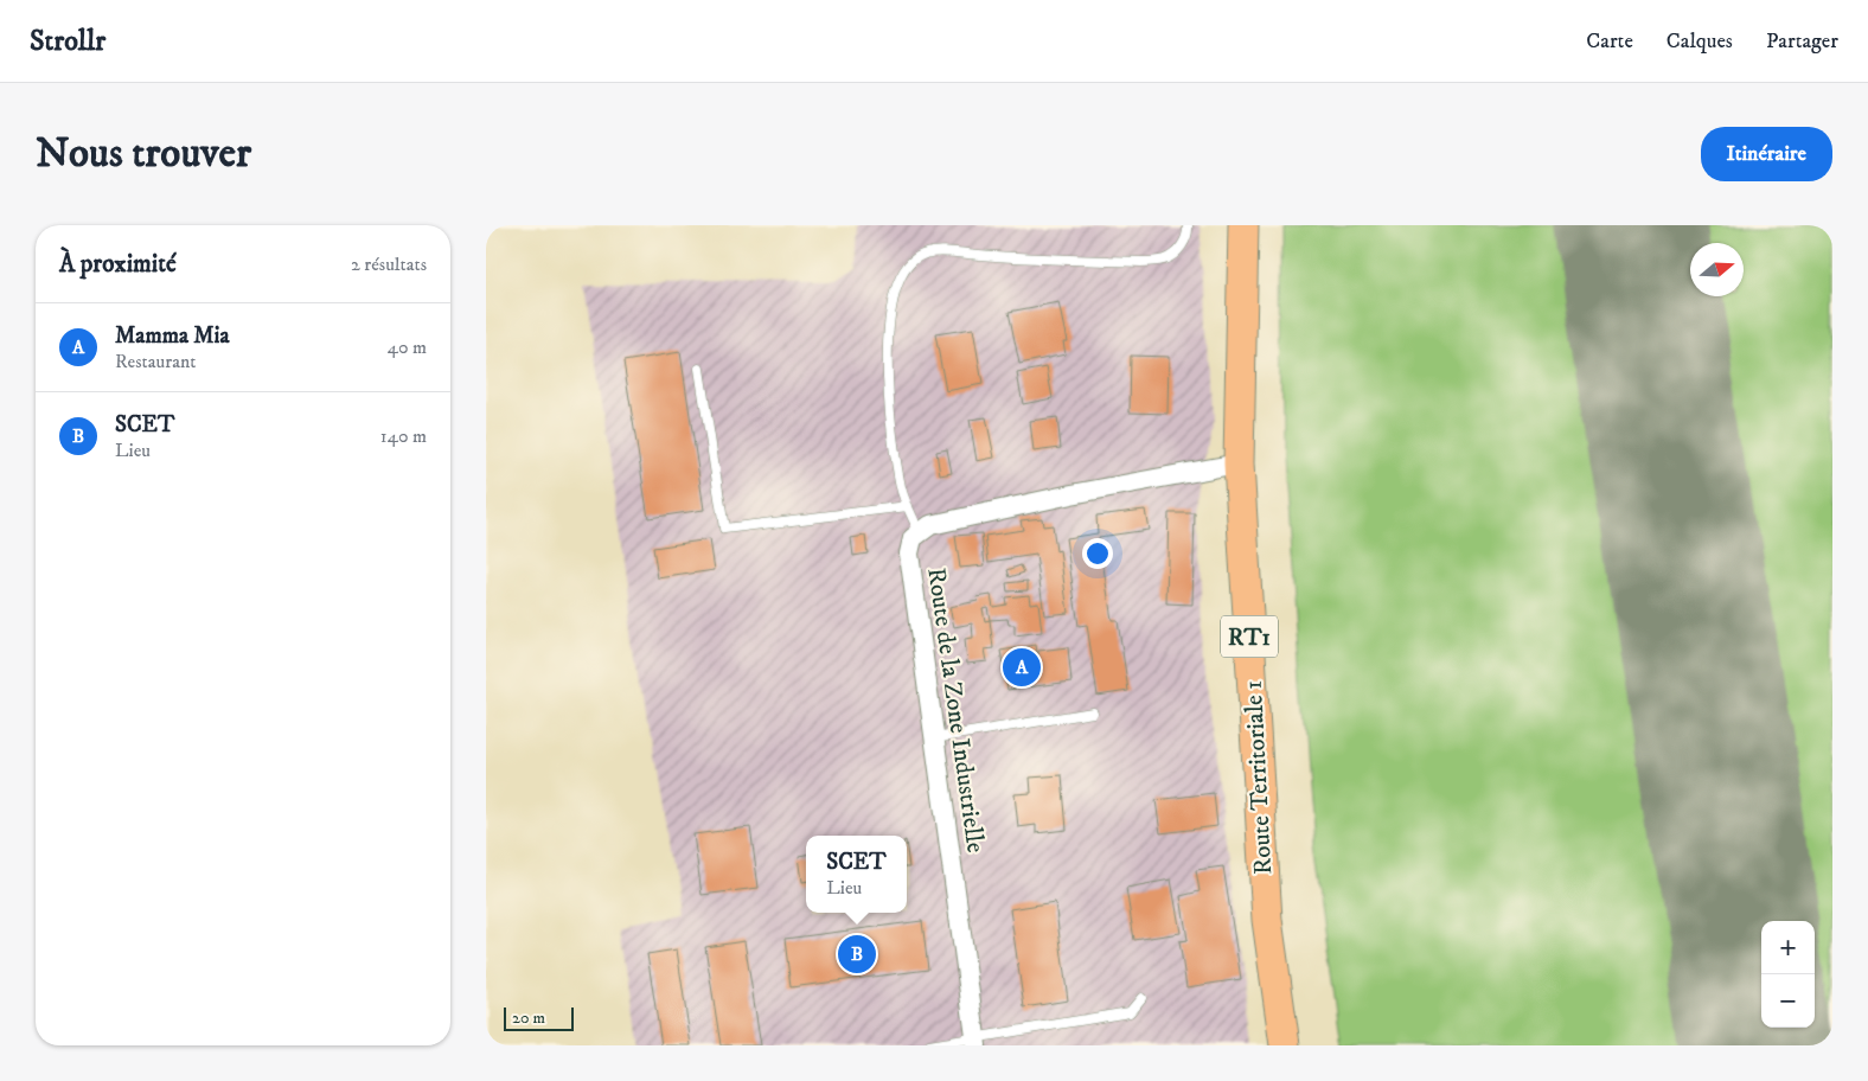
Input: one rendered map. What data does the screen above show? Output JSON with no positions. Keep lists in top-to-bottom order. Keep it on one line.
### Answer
{"streets":{"main road":["RT1","Route Territoriale 1"],"street":["Route de la Zone Industrielle"]},"crossings":[["Route de la Zone Industrielle","Route Territoriale 1"]],"scale_bar":"20 m","north":"right","page":{"header":"Strollr","nav":["Carte","Calques","Partager"],"buttons":"Itinéraire","title":"Nous trouver","heading":["À proximité","2 résultats"],"list":[{"mark":"A","name":"Mamma Mia","note":"Restaurant","value":"40 m"},{"mark":"B","name":"SCET","note":"Lieu","value":"140 m"}],"pins":["A","B"],"popup":["SCET","Lieu"],"map_buttons":["+","−"],"scale":"20 m"}}
